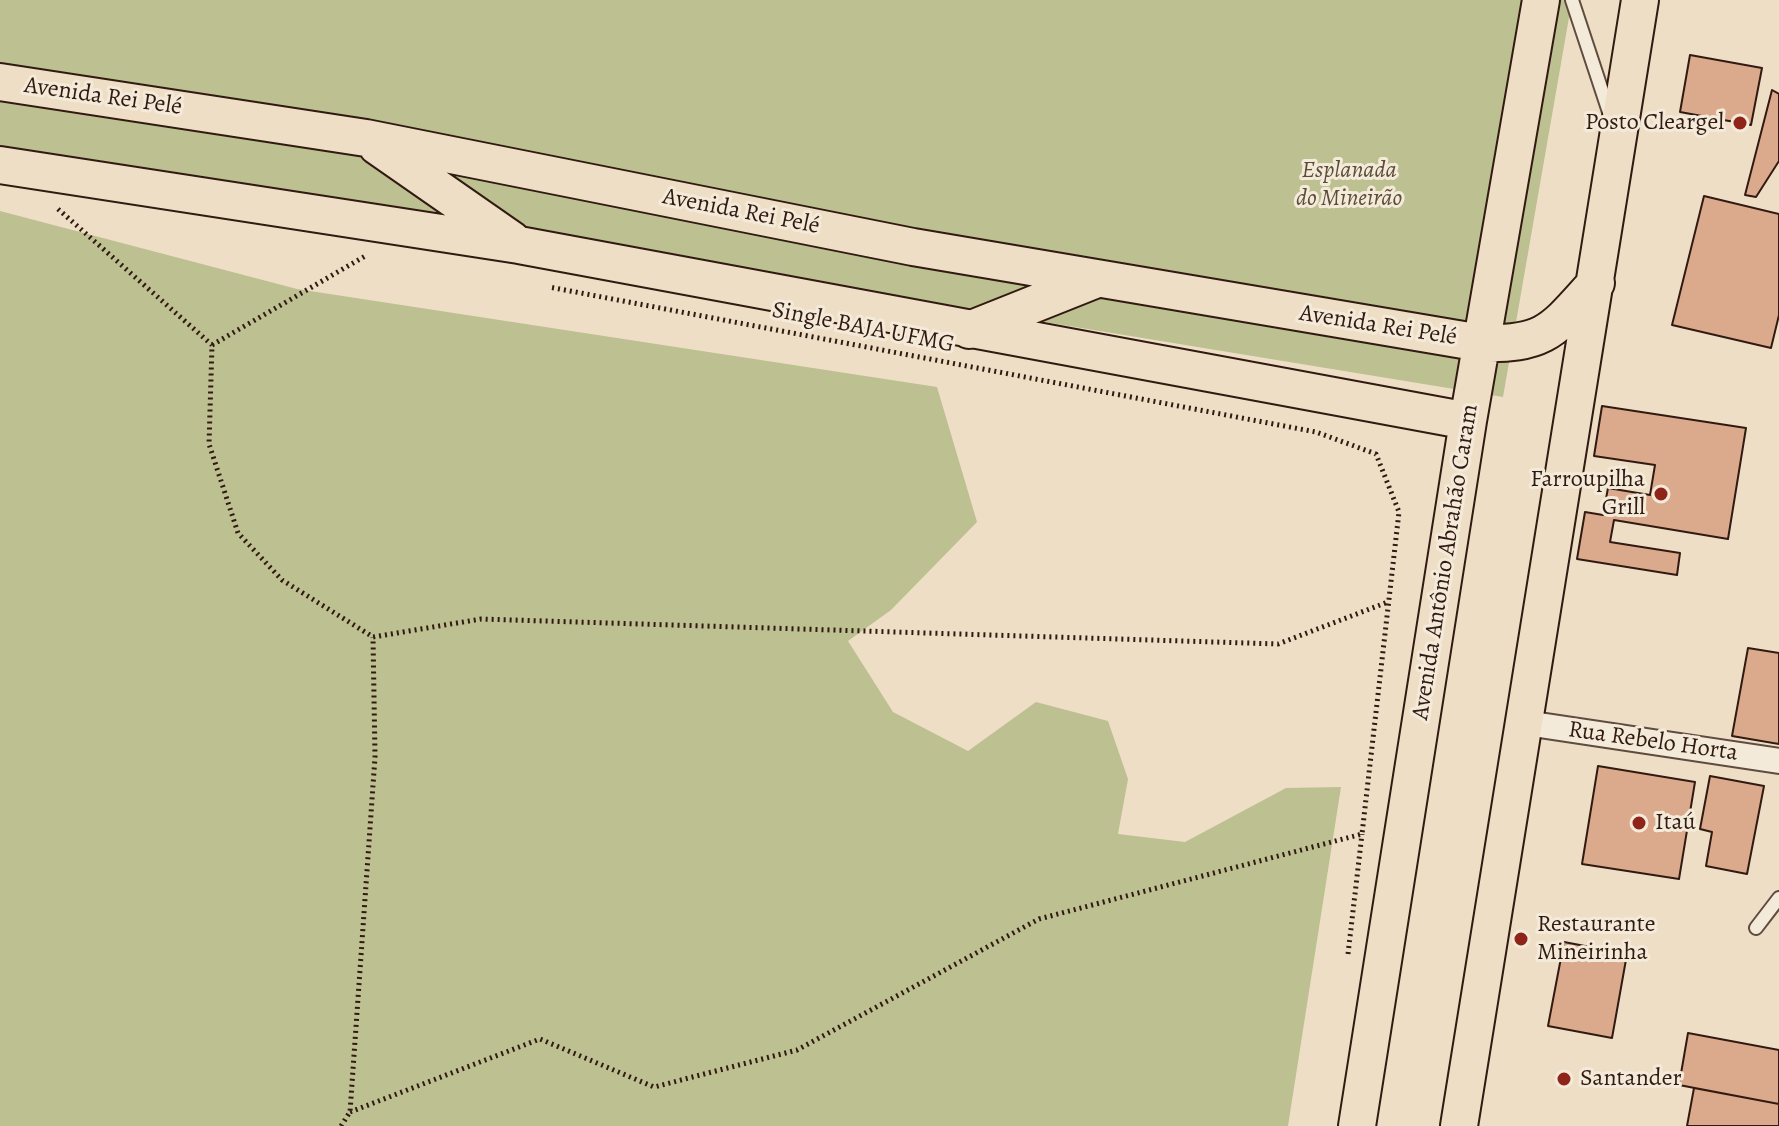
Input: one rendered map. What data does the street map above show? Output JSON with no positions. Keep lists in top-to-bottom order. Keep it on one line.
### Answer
{"streets":{"main road":["Avenida Rei Pelé","Avenida Antônio Abrahão Caram"],"street":["Rua Rebelo Horta"],"path":["Single BAJA UFMG"]},"crossings":[["Avenida Rei Pelé","Avenida Antônio Abrahão Caram"]],"parks":["Esplanada do Mineirão"],"places":["Posto Cleargel","Farroupilha Grill","Itaú","Restaurante Mineirinha","Santander"]}
